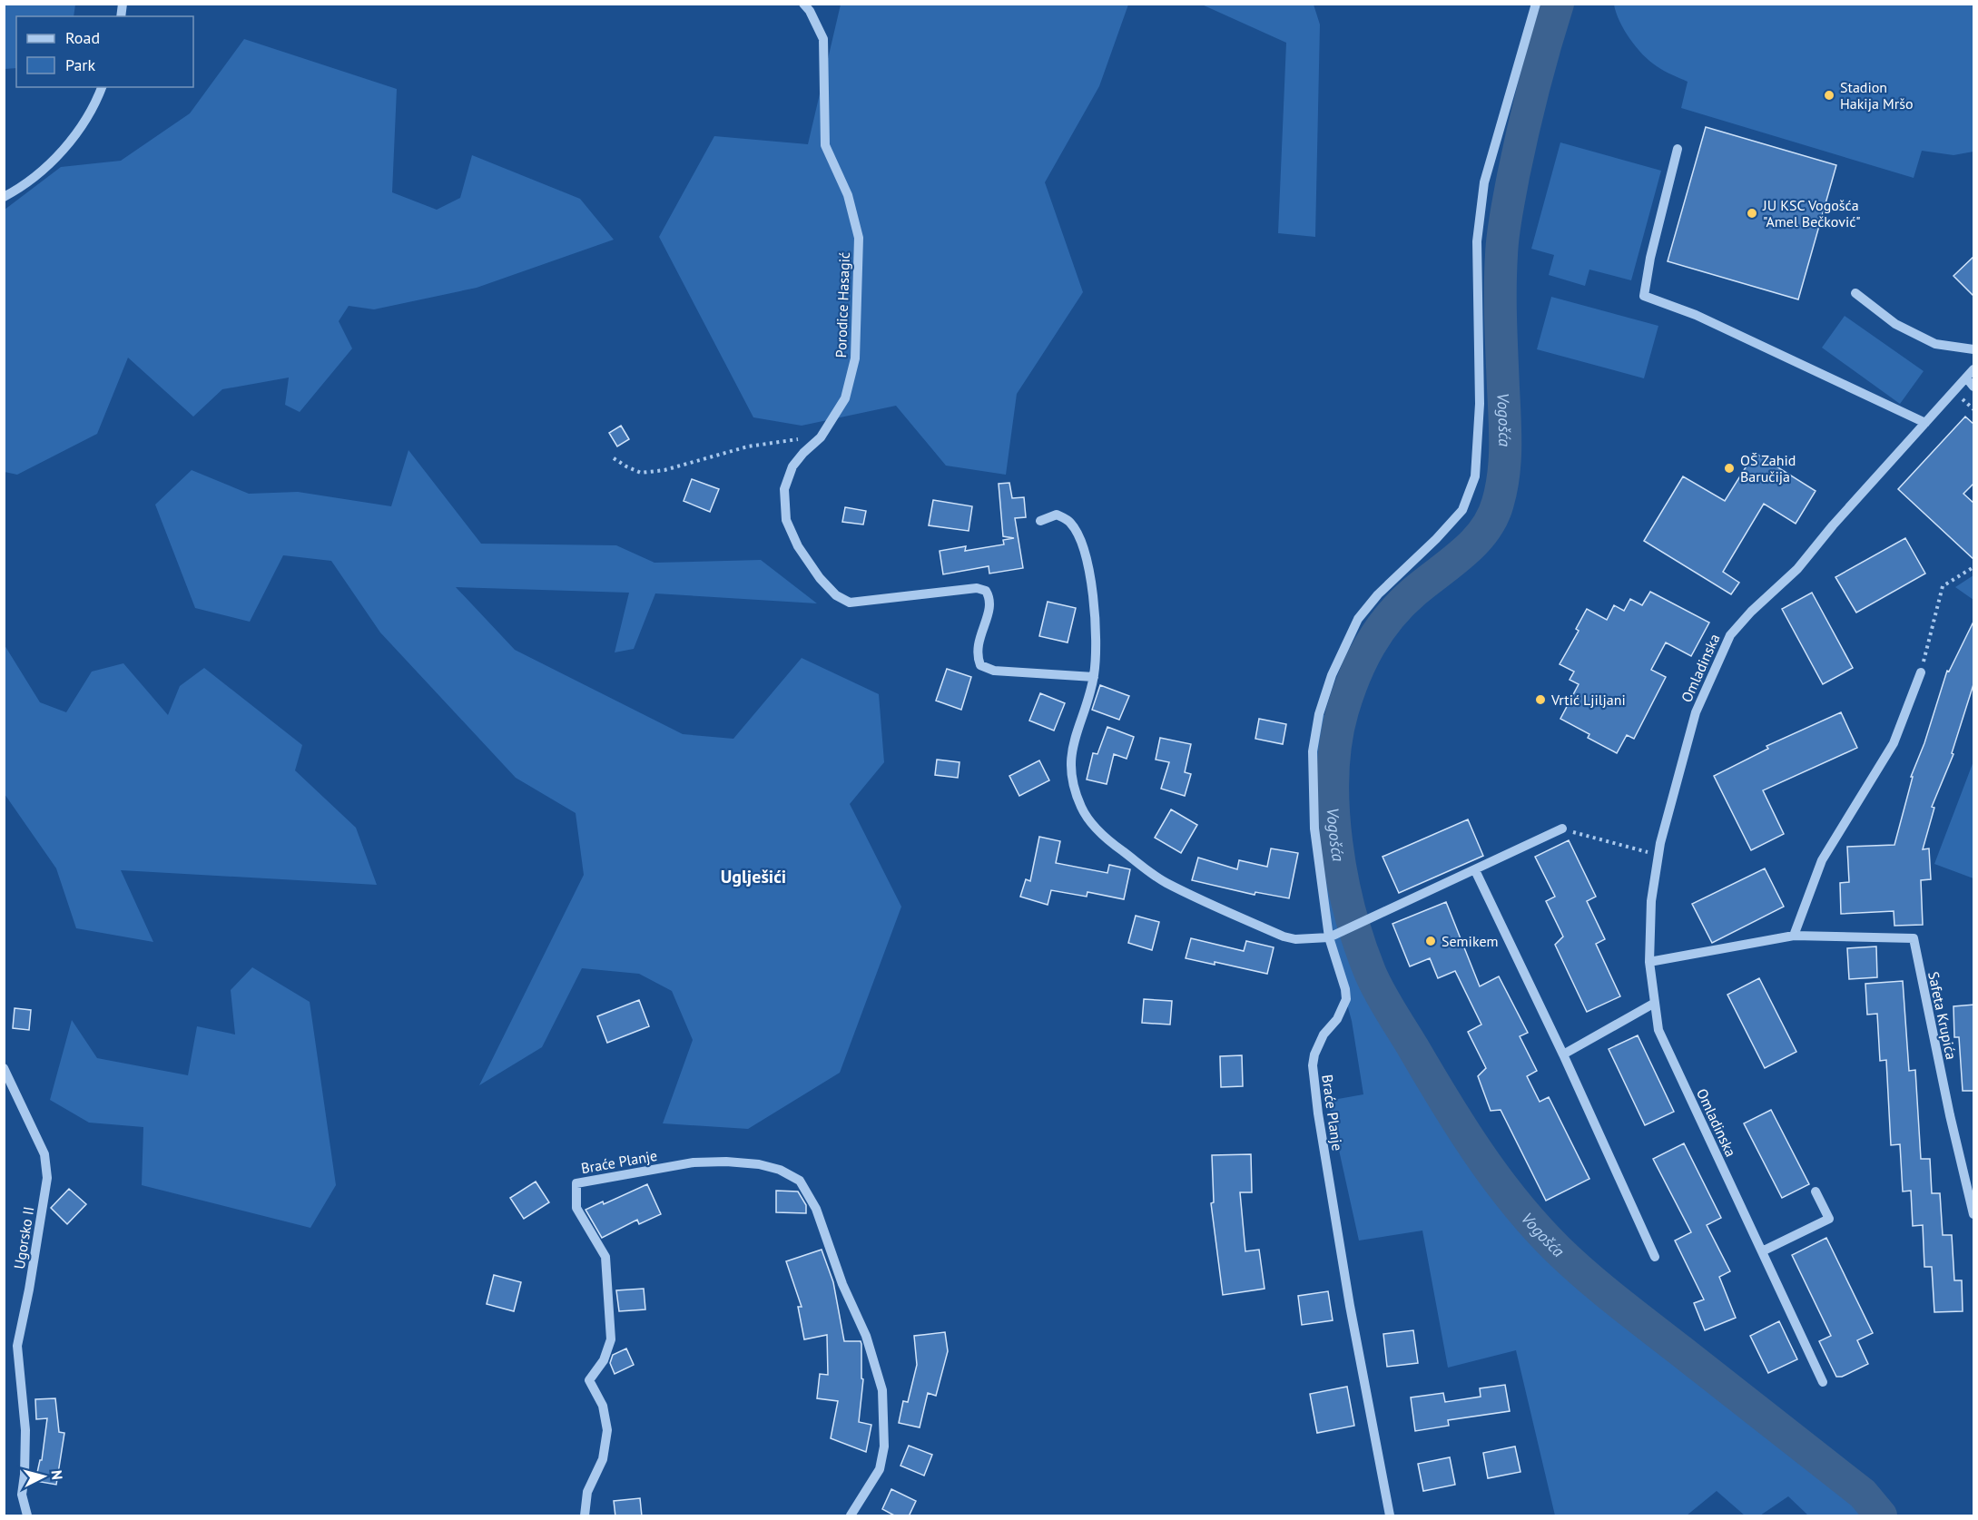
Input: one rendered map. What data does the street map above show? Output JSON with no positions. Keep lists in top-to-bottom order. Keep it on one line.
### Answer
{"streets":{"street":["Porodice Hasagić","Omladinska","Safeta Krupića","Braće Planje","Ugorsko II"]},"crossings":[["Omladinska","Safeta Krupića"]],"districts":["Uglješići"],"water":["Vogošća"],"places":["Stadion Hakija Mršo","JU KSC Vogošća \"Amel Bečković\"","OŠ Zahid Baručija","Vrtić Ljiljani","Semikem"],"legend":["Road","Park"],"north":"right"}
